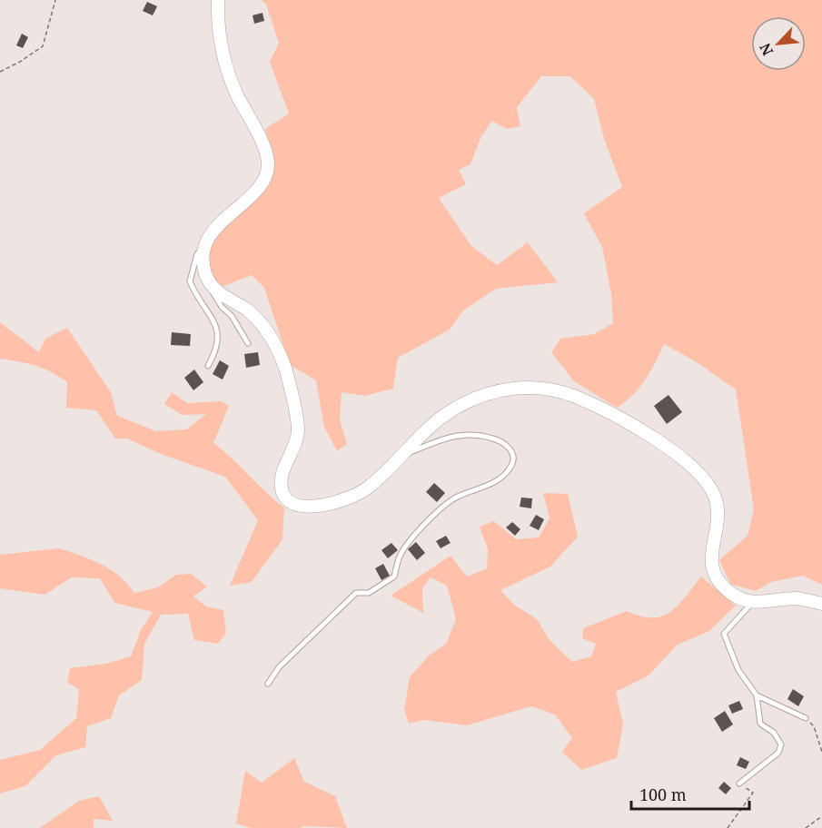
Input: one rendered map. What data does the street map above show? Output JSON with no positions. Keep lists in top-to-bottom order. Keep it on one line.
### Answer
{"scale_bar":"100 m","north":"bottom left"}
